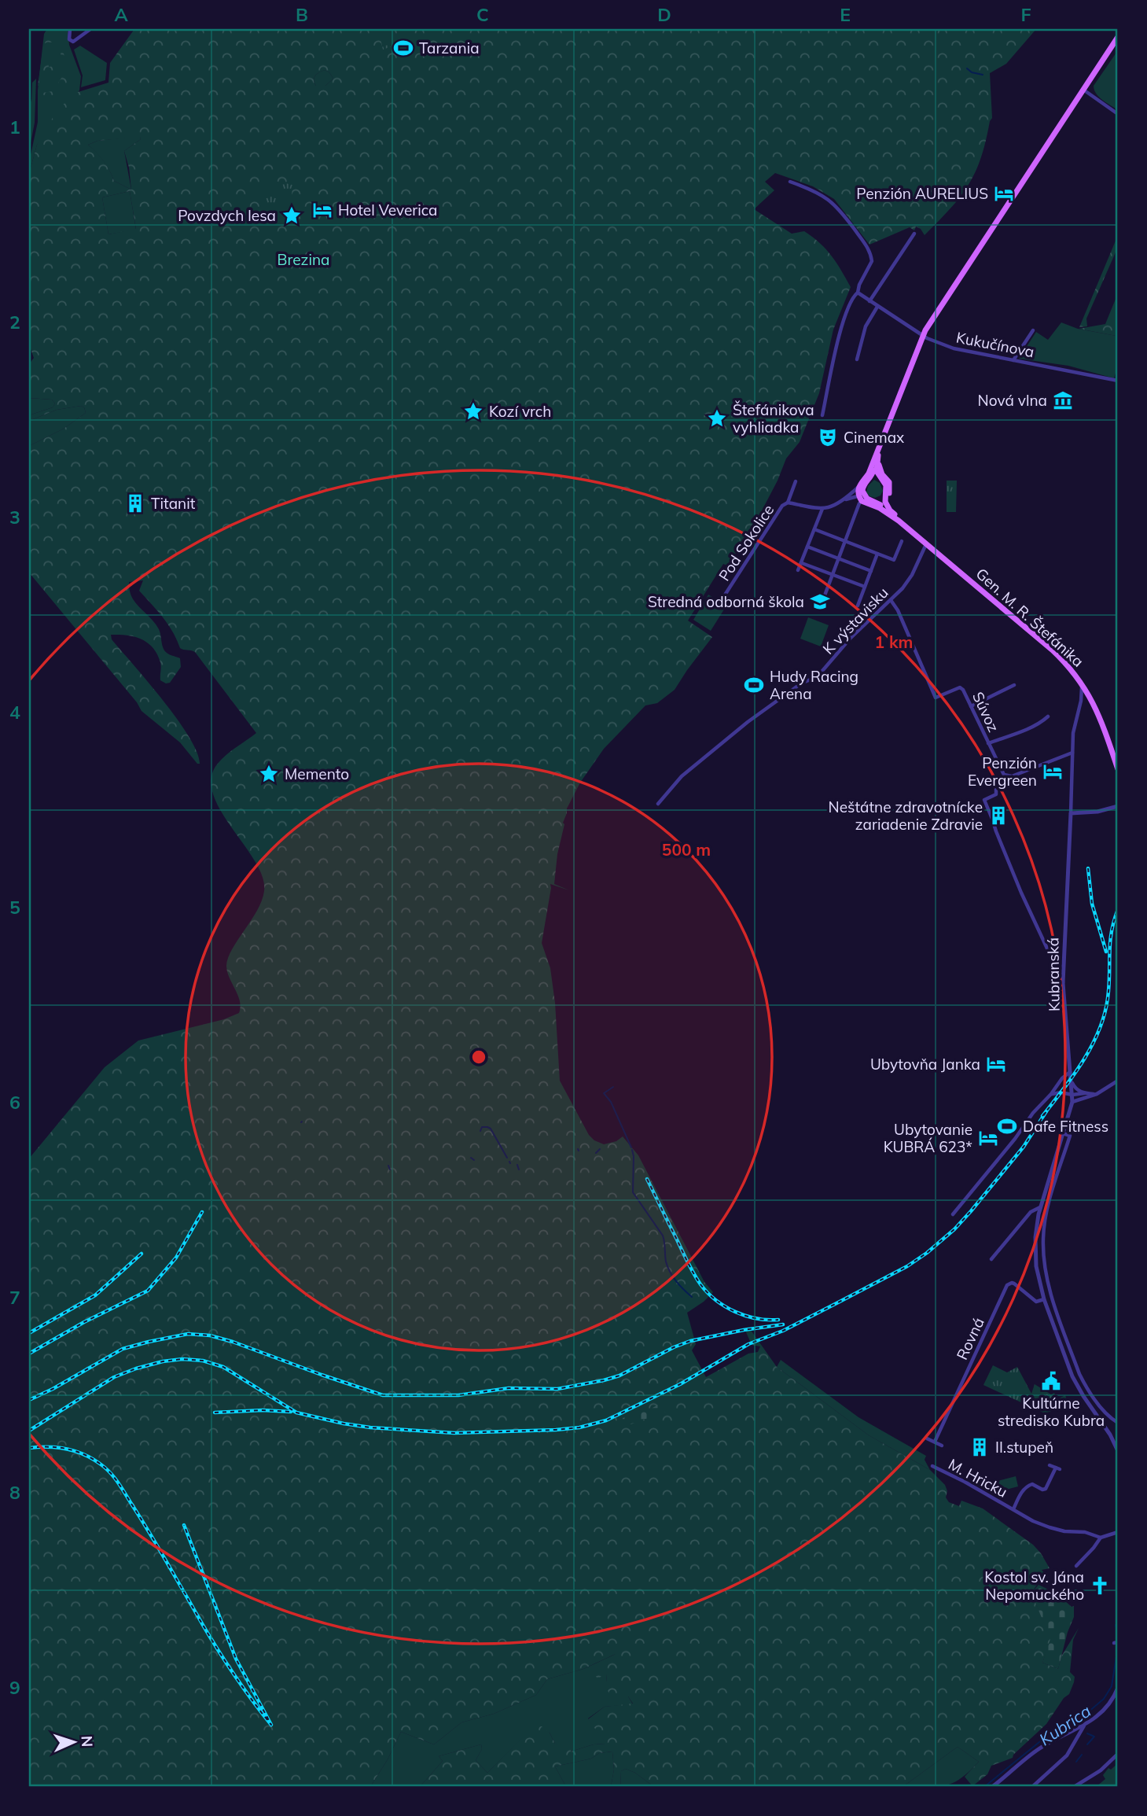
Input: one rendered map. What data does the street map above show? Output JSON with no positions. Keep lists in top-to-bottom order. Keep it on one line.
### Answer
{"streets":{"main road":["Gen. M. R. Štefánika"],"street":["Kukučínova","Pod Sokolice","K výstavisku","Súvoz","Kubranská","Rovná","M. Hricku"]},"crossings":[["Gen. M. R. Štefánika","K výstavisku"],["Gen. M. R. Štefánika","Kubranská"],["K výstavisku","Súvoz"],["Kubranská","Rovná"]],"water":["Kubrica"],"parks":["Brezina"],"places":{"sports":["Tarzania","Hudy Racing Arena","Dafe Fitness"],"hotel":["Penzión AURELIUS","Hotel Veverica","Penzión Evergreen","Ubytovňa Janka","Ubytovanie KUBRÁ 623*"],"place":["Povzdych lesa","Kozí vrch","Štefánikova vyhliadka","Memento"],"museum":["Nová vlna"],"theatre":["Cinemax"],"building":["Titanit","Neštátne zdravotnícke zariadenie Zdravie","II.stupeň"],"school or university":["Stredná odborná škola"],"public building":["Kultúrne stredisko Kubra"],"church":["Kostol sv. Jána Nepomuckého"]},"north":"right","grid":{"columns":["A","B","C","D","E","F"],"rows":["1","2","3","4","5","6","7","8","9"]},"rings":["1 km","500 m"]}
